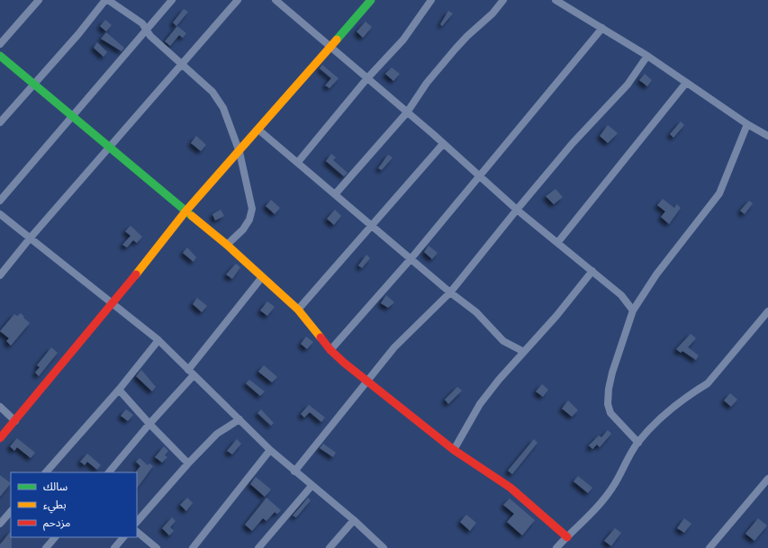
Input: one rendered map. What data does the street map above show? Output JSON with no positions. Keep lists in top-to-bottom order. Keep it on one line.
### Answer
{"legend":["سالك","بطيء","مزدحم"]}
